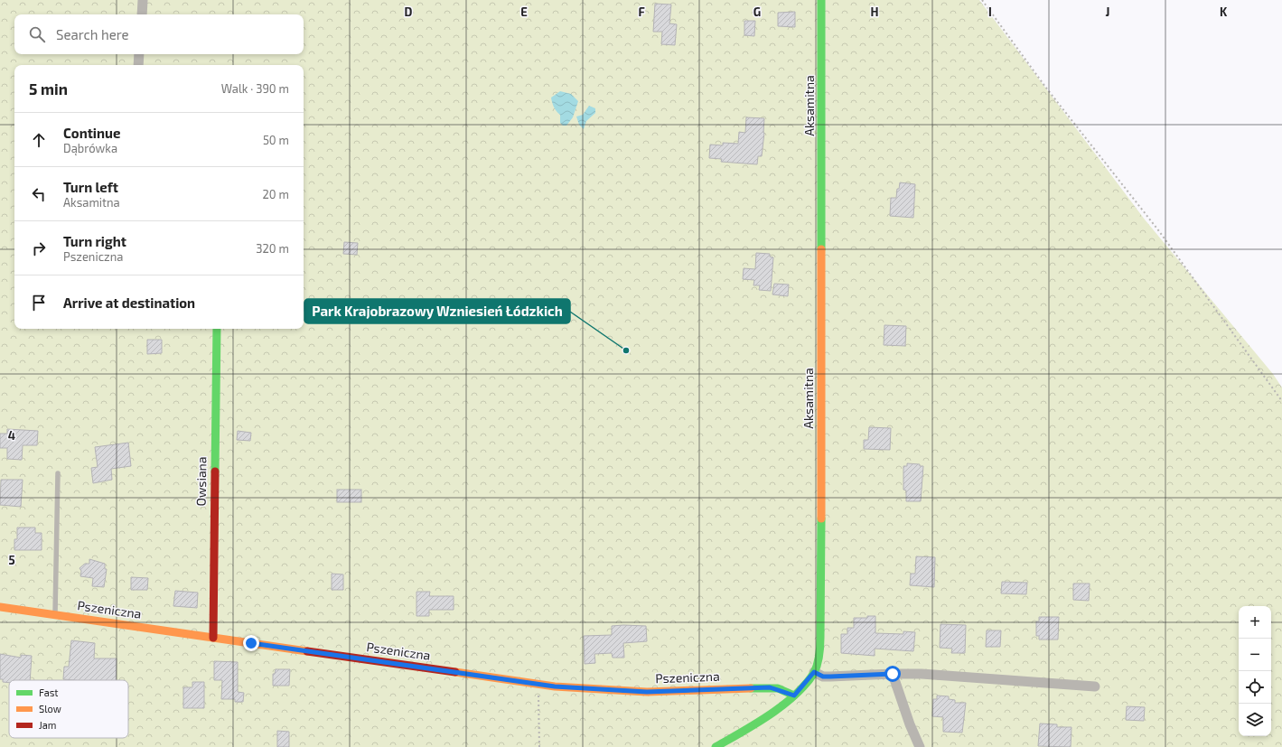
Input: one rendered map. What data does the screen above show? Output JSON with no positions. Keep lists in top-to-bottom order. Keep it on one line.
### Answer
{"streets":{"street":["Aksamitna","Owsiana","Pszeniczna"]},"crossings":[["Aksamitna","Pszeniczna"],["Owsiana","Pszeniczna"]],"places":["Park Krajobrazowy Wzniesień Łódzkich"],"legend":["Fast","Slow","Jam"],"page":{"search":"Search here","heading":["5 min","Walk · 390 m"],"list":[["Continue","Dąbrówka","50 m"],["Turn left","Aksamitna","20 m"],["Turn right","Pszeniczna","320 m"],"Arrive at destination"],"map_buttons":["+","−"]},"grid":{"columns":["D","E","F","G","H","I","J","K"],"rows":["4","5"]}}
